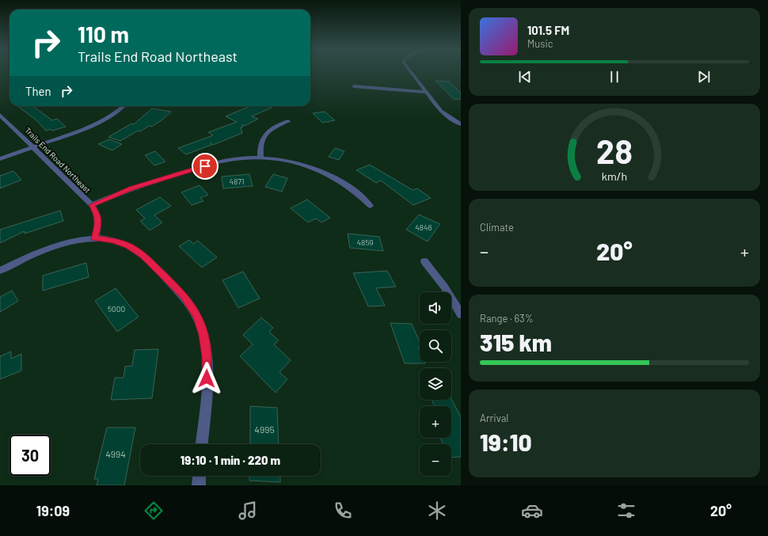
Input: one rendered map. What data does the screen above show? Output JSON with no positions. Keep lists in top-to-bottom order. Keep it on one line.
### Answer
{"streets":{"street":["Trails End Road Northeast"]},"house_numbers":["4871","4846","4859","5000","4995","4994"],"page":{"turn":["110 m","Trails End Road Northeast"],"song":["101.5 FM","Music"],"then":"Then","tile":["Climate",["Range · 63%","315 km"],["Arrival","19:10"]],"heat":["−","20°","+"],"map_buttons":["+","−"],"limit":"30","trip":"19:10 · 1 min · 220 m","tabs":["19:09","20°"],"gauge":["28","km/h"]}}
